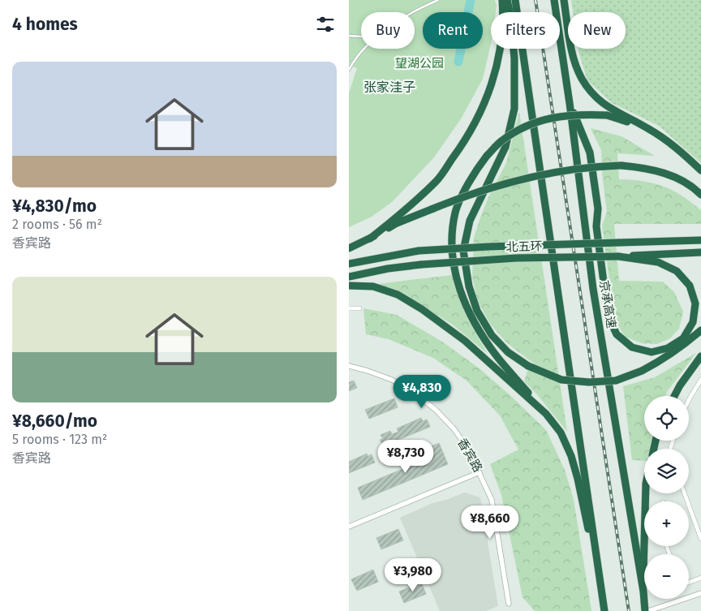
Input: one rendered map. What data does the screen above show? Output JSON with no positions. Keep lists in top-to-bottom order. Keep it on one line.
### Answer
{"streets":{"highway":["北五环","京承高速"],"street":["香宾路"]},"districts":["张家洼子"],"parks":["望湖公园"],"page":{"heading":"4 homes","chip":["Buy","Rent","Filters","New"],"list":[{"name":"¥4,830/mo","note":"2 rooms · 56 m² · 香宾路"},{"name":"¥8,660/mo","note":"5 rooms · 123 m² · 香宾路"}],"price":["¥4,830","¥8,730","¥8,660","¥3,980"],"map_buttons":["+","−"]}}
